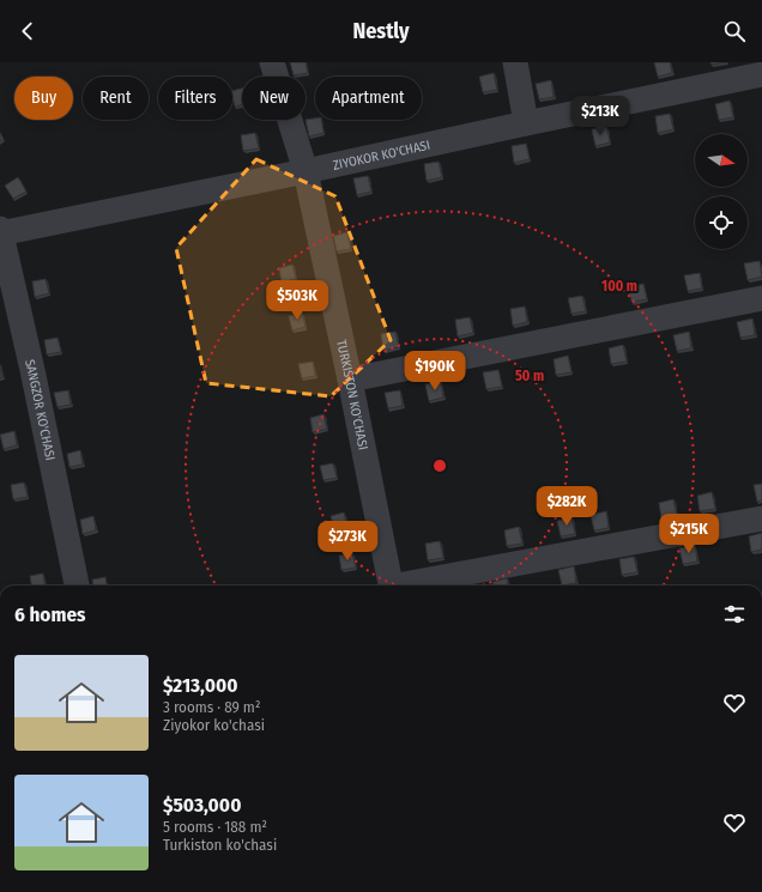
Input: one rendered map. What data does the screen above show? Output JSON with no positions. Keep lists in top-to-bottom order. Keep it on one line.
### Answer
{"streets":{"street":["ZIYOKOR KO'CHASI","TURKISTON KO'CHASI","SANGZOR KO'CHASI"]},"crossings":[["ZIYOKOR KO'CHASI","TURKISTON KO'CHASI"],["ZIYOKOR KO'CHASI","SANGZOR KO'CHASI"]],"north":"right","page":{"header":"Nestly","chip":["Buy","Rent","Filters","New","Apartment"],"price":["$213K","$503K","$190K","$282K","$215K","$273K"],"heading":"6 homes","list":[{"name":"$213,000","note":"3 rooms · 89 m² · Ziyokor ko'chasi"},{"name":"$503,000","note":"5 rooms · 188 m² · Turkiston ko'chasi"}]},"rings":["100 m","50 m"]}
